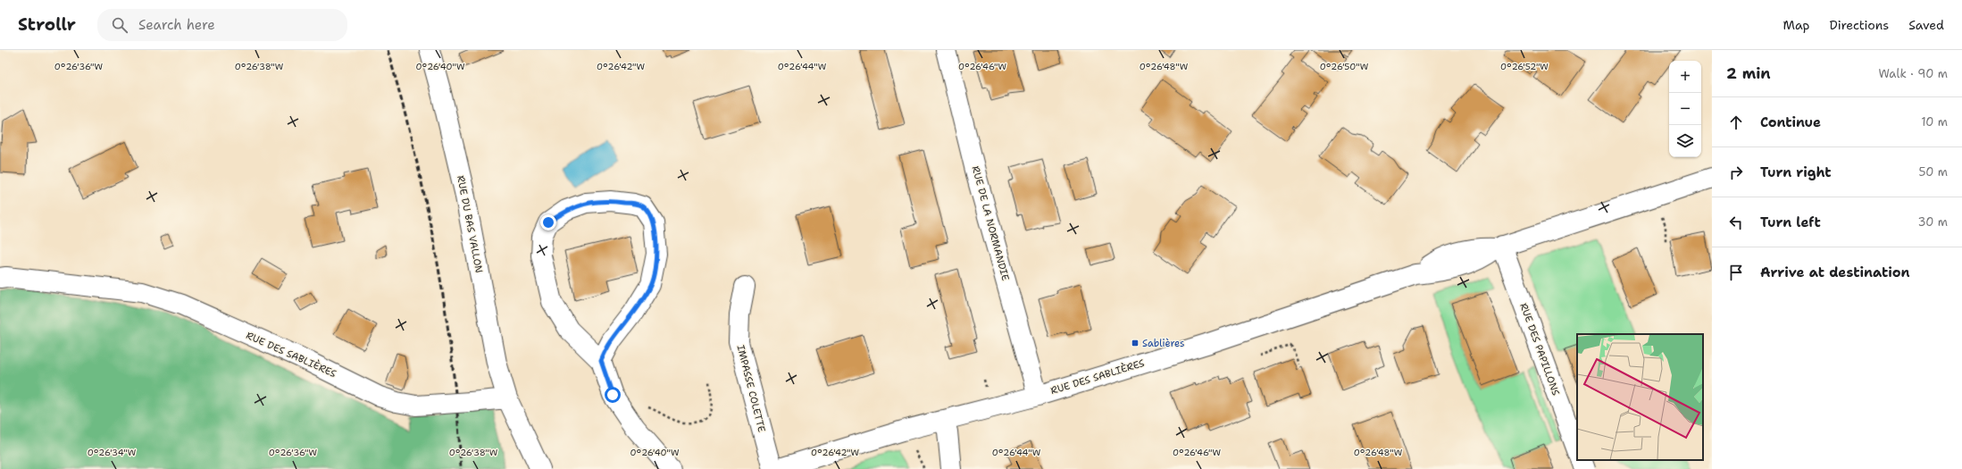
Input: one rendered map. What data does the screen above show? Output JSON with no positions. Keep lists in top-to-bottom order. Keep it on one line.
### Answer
{"streets":{"street":["RUE DE LA NORMANDIE","RUE DU BAS VALLON","RUE DES PAPILLONS","RUE DES SABLIÈRES","IMPASSE COLETTE"]},"crossings":[["RUE DE LA NORMANDIE","RUE DES SABLIÈRES"],["RUE DU BAS VALLON","RUE DES SABLIÈRES"],["RUE DES PAPILLONS","RUE DES SABLIÈRES"]],"places":{"transit":["Sablières"]},"page":{"header":"Strollr","search":"Search here","nav":["Map","Directions","Saved"],"heading":["2 min","Walk · 90 m"],"map_buttons":["+","−"],"list":[["Continue","10 m"],["Turn right","50 m"],["Turn left","30 m"],"Arrive at destination"]},"coordinates":["0°26'36\"W","0°26'42\"W","0°26'44\"W","0°26'46\"W","0°26'48\"W","0°26'50\"W","0°26'38\"W","0°26'40\"W","0°26'52\"W","0°26'34\"W"]}
